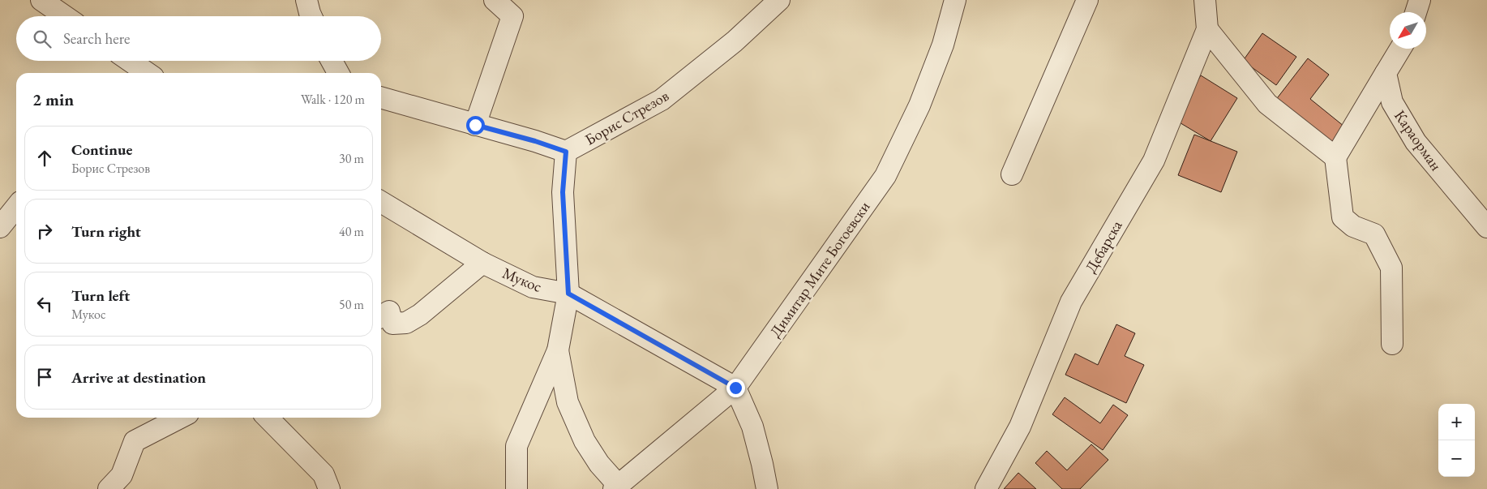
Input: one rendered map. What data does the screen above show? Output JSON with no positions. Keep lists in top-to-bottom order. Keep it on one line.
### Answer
{"streets":{"street":["Борис Стрезов","Караорман","Дебарска","Димитар Мите Богоевски","Мукос"]},"crossings":[["Димитар Мите Богоевски","Мукос"]],"north":"bottom left","page":{"search":"Search here","heading":["2 min","Walk · 120 m"],"list":[["Continue","Борис Стрезов","30 m"],["Turn right","40 m"],["Turn left","Мукос","50 m"],"Arrive at destination"],"map_buttons":["+","−"]}}
